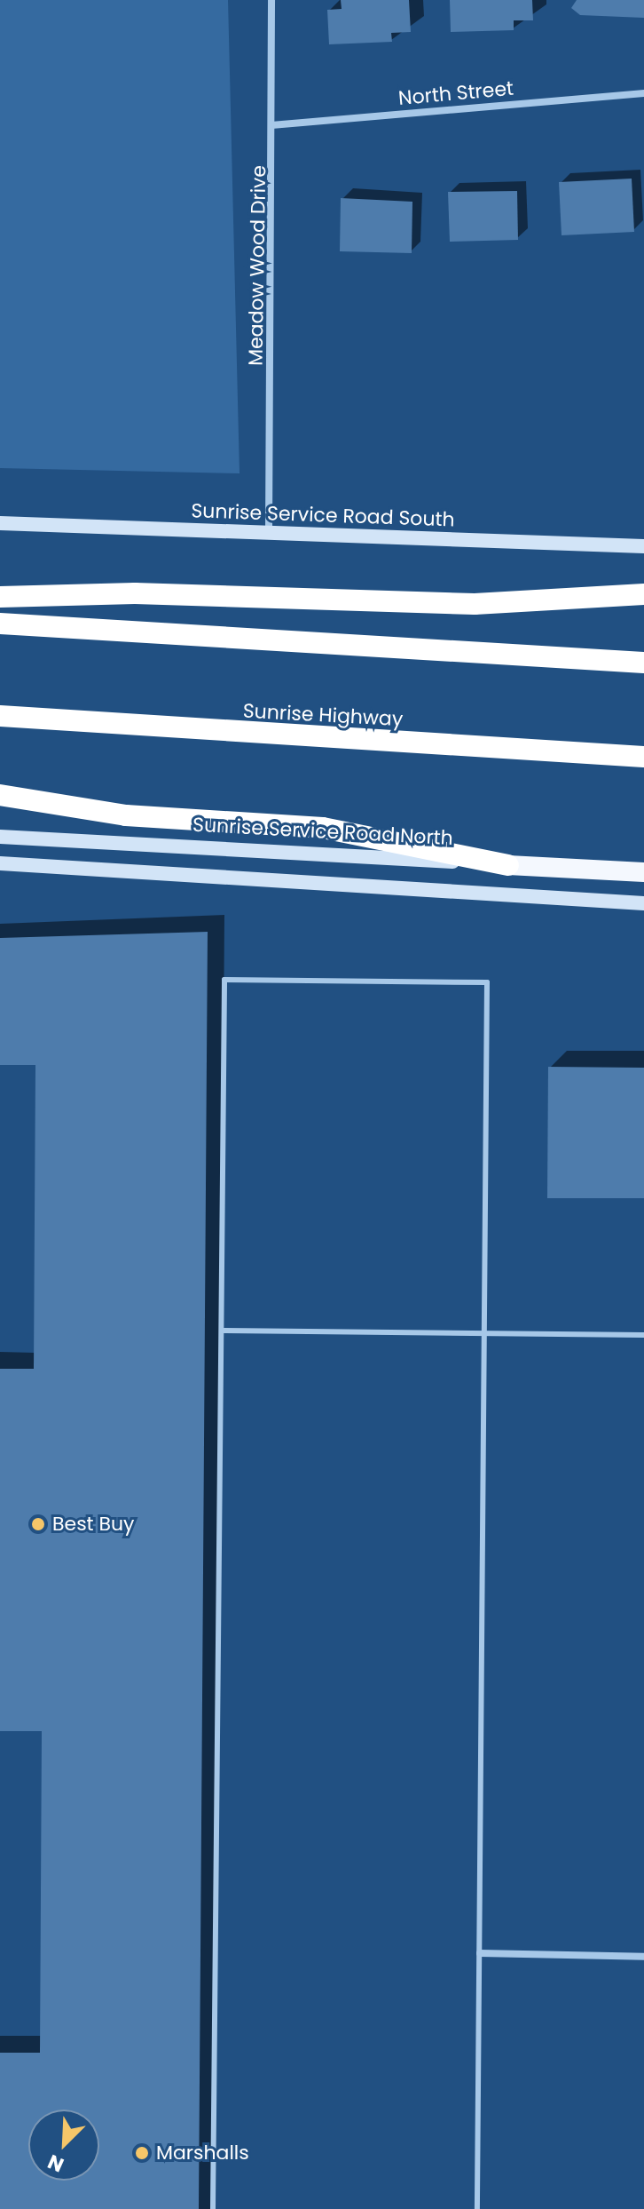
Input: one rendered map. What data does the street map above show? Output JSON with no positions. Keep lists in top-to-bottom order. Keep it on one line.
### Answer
{"streets":{"highway":["Sunrise Highway","Sunrise Service Road North"],"main road":["Sunrise Service Road South"],"street":["North Street","Meadow Wood Drive"]},"crossings":[["North Street","Meadow Wood Drive"],["Meadow Wood Drive","Sunrise Service Road South"]],"places":["Best Buy","Marshalls"],"north":"bottom left"}
